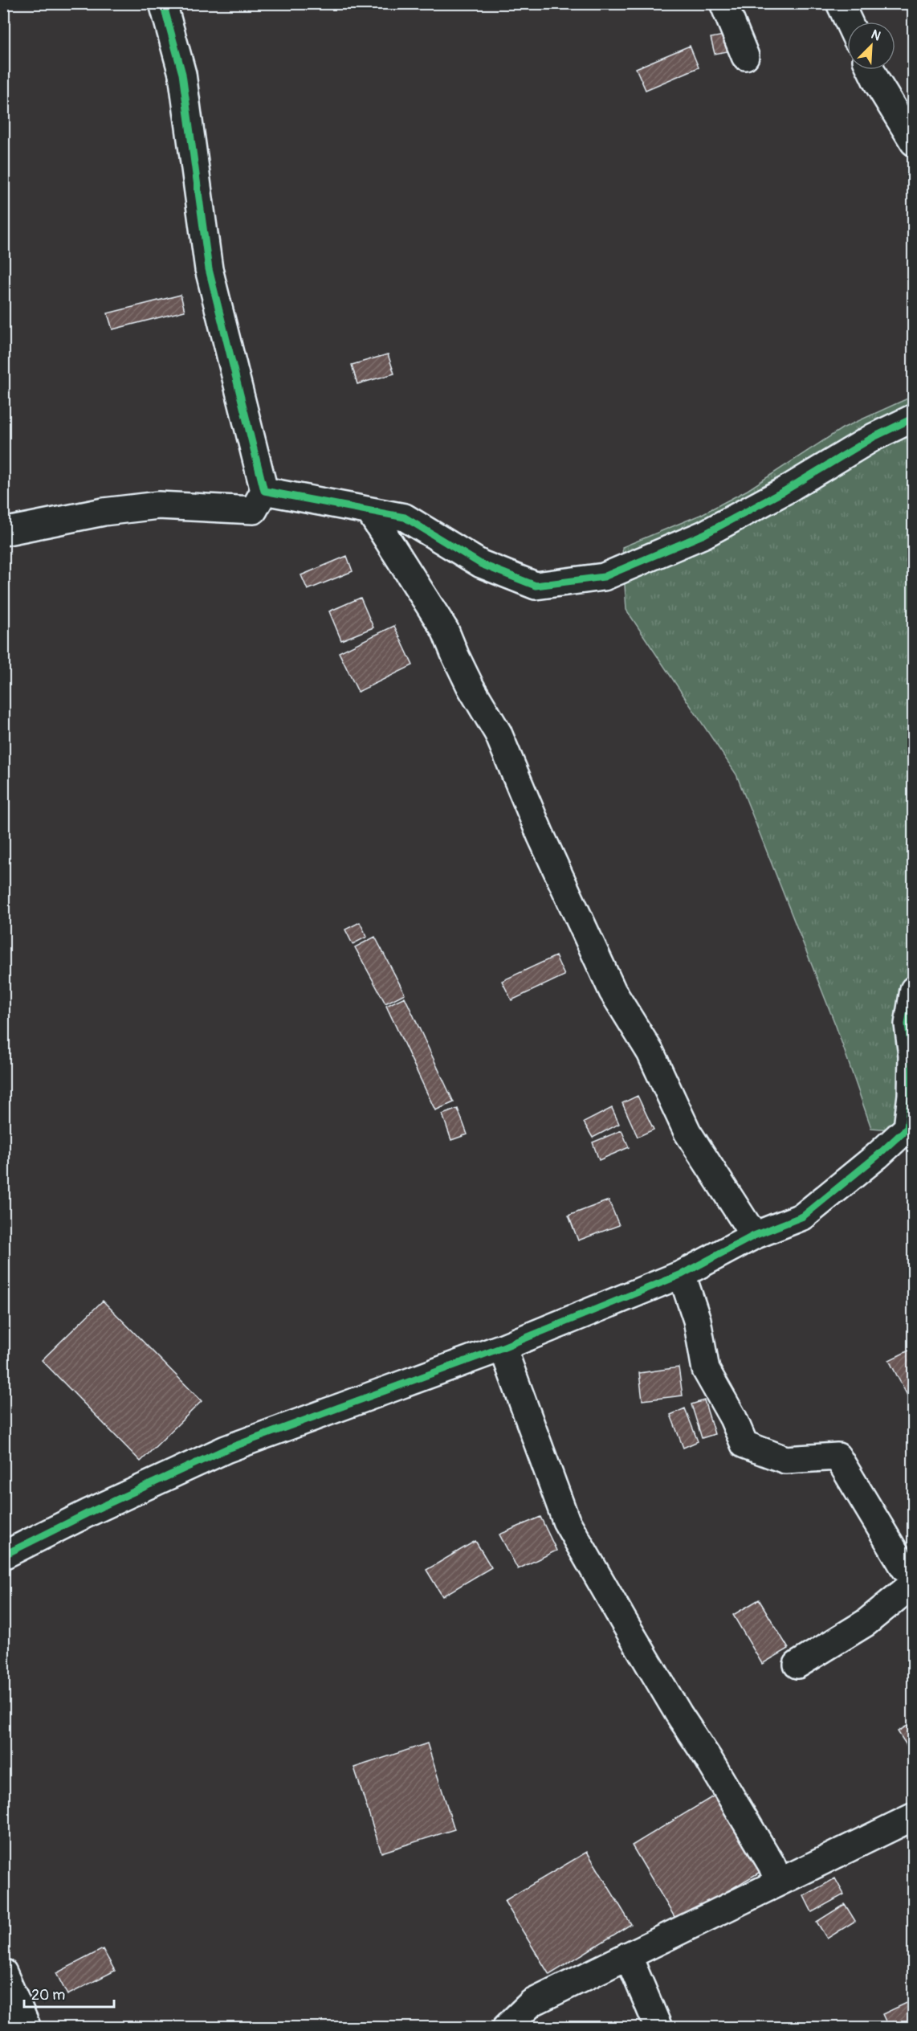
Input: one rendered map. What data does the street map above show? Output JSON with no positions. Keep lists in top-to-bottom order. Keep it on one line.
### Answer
{"scale_bar":"20 m","north":"top right"}
